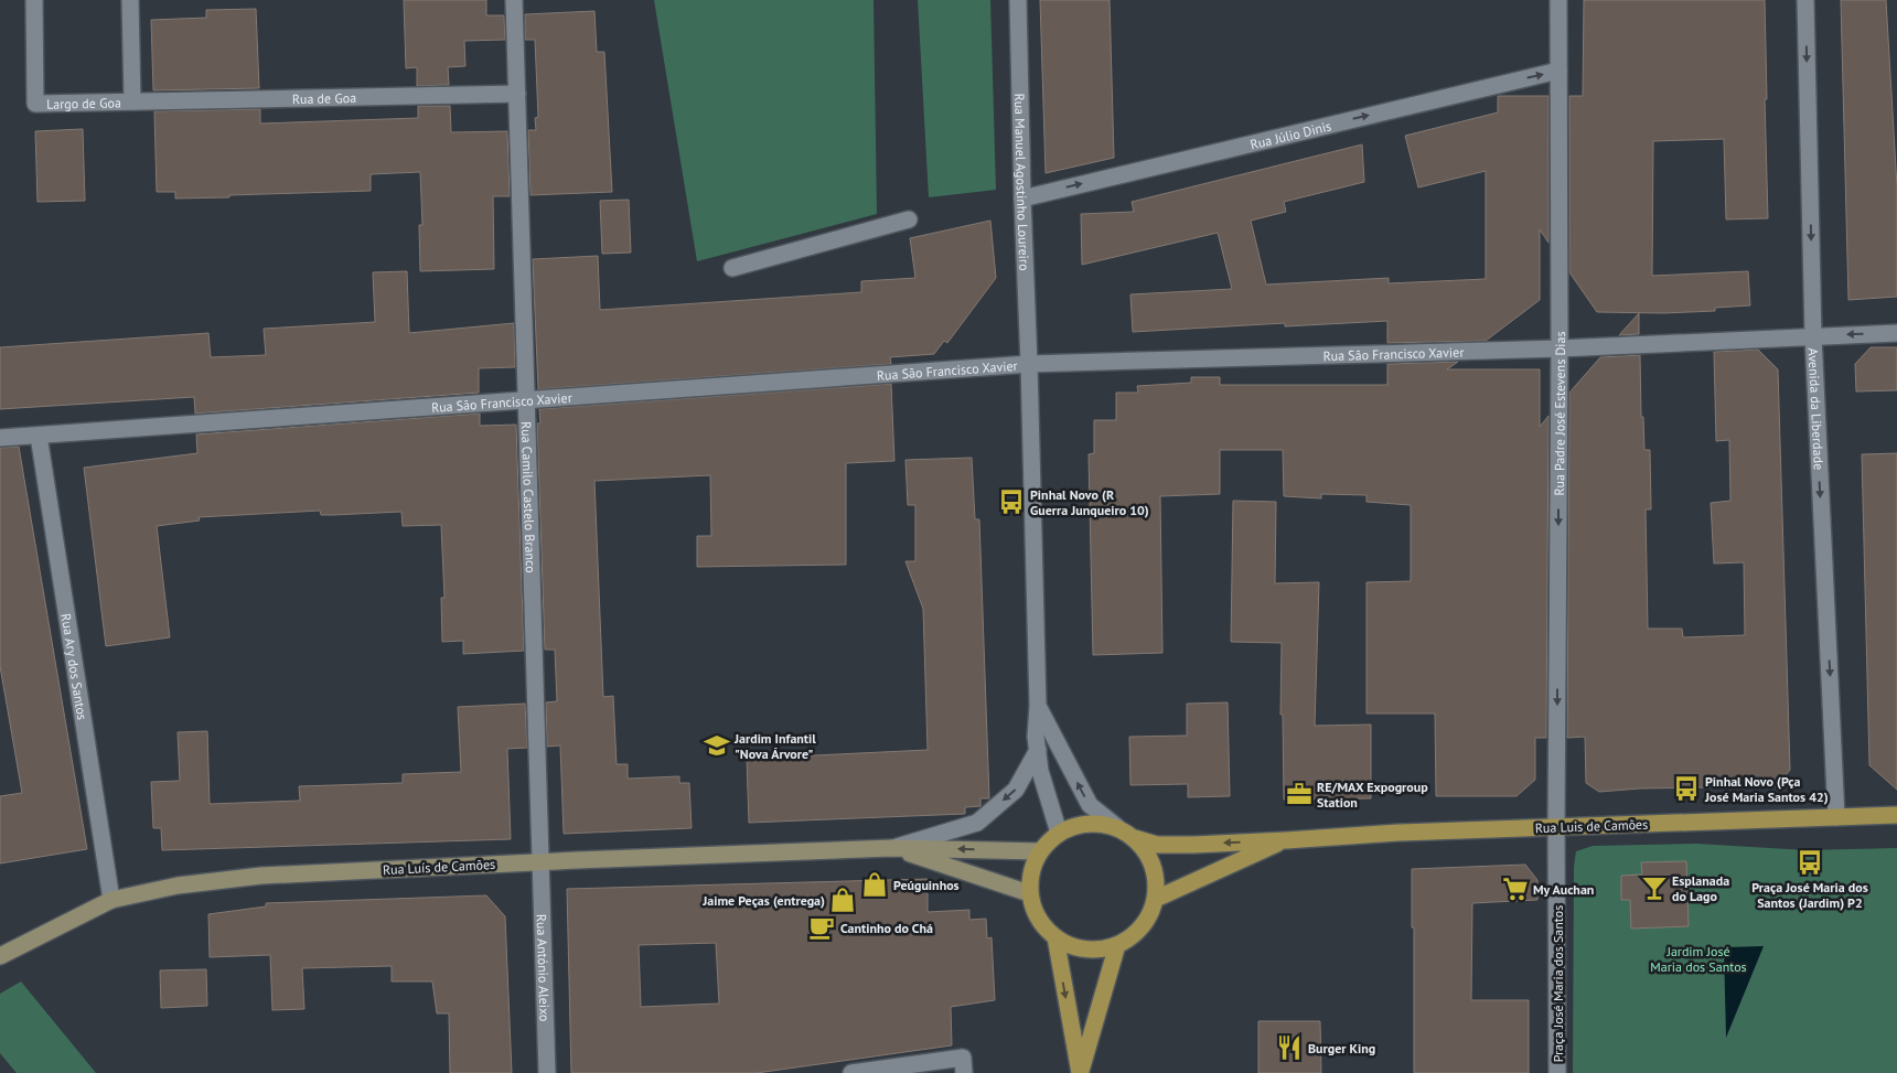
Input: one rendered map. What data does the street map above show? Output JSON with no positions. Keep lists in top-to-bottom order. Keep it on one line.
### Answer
{"streets":{"main road":["Rua Luis de Camões","Rua Luís de Camões"],"street":["Rua de Goa","Largo de Goa","Rua Júlio Dinis","Rua Manuel Agostinho Loureiro","Rua São Francisco Xavier","Avenida da Liberdade","Rua Padre José Estevens Dias","Rua Camilo Castelo Branco","Rua Ary dos Santos","Rua António Aleixo","Praça José Maria dos Santos"]},"crossings":[["Rua de Goa","Largo de Goa"],["Rua de Goa","Rua Camilo Castelo Branco"],["Rua Júlio Dinis","Rua Manuel Agostinho Loureiro"],["Rua Júlio Dinis","Rua Padre José Estevens Dias"],["Rua Manuel Agostinho Loureiro","Rua São Francisco Xavier"],["Rua Manuel Agostinho Loureiro","Rua Luis de Camões"],["Rua Manuel Agostinho Loureiro","Rua Luís de Camões"],["Rua São Francisco Xavier","Avenida da Liberdade"],["Rua São Francisco Xavier","Rua Padre José Estevens Dias"],["Rua São Francisco Xavier","Rua Camilo Castelo Branco"],["Rua São Francisco Xavier","Rua Ary dos Santos"],["Avenida da Liberdade","Rua Luis de Camões"],["Rua Padre José Estevens Dias","Rua Luis de Camões"],["Rua Padre José Estevens Dias","Praça José Maria dos Santos"],["Rua Camilo Castelo Branco","Rua Luís de Camões"],["Rua Camilo Castelo Branco","Rua António Aleixo"],["Rua Ary dos Santos","Rua Luís de Camões"],["Rua Luis de Camões","Rua Luís de Camões"],["Rua Luis de Camões","Praça José Maria dos Santos"],["Rua Luís de Camões","Rua António Aleixo"]],"one_way":["Rua Júlio Dinis","Avenida da Liberdade","Rua Padre José Estevens Dias"],"parks":["Jardim José Maria dos Santos"],"places":{"bus stop":["Pinhal Novo (R Guerra Junqueiro 10)","Pinhal Novo (Pça José Maria Santos 42)","Praça José Maria dos Santos (Jardim) P2"],"school or university":["Jardim Infantil \"Nova Árvore\""],"office":["RE/MAX Expogroup Station"],"shop":["Peúguinhos","Jaime Peças (entrega)"],"bar":["Esplanada do Lago"],"supermarket":["My Auchan"],"cafe":["Cantinho do Chá"],"restaurant":["Burger King"]}}
